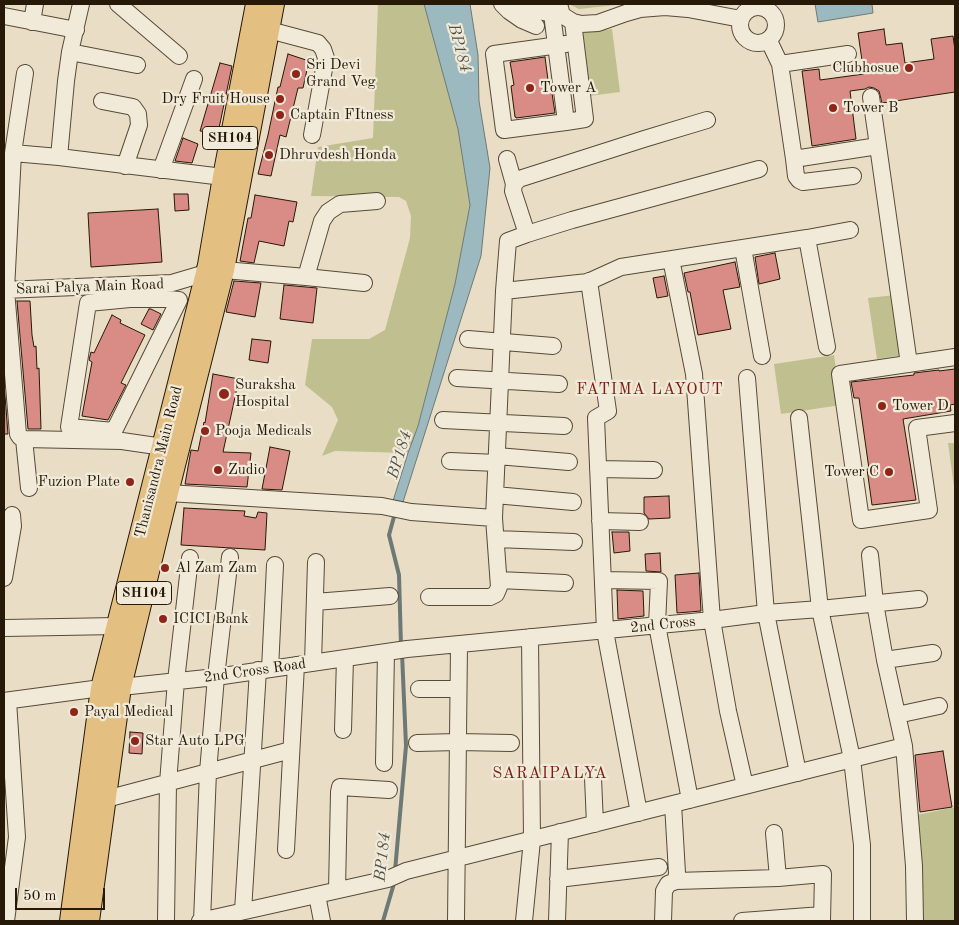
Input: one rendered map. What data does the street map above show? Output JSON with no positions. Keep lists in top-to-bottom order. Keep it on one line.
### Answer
{"streets":{"main road":["SH104","Thanisandra Main Road"],"street":["Sarai Palya Main Road","2nd Cross","2nd Cross Road"]},"crossings":[["Sarai Palya Main Road","Thanisandra Main Road"],["Thanisandra Main Road","2nd Cross Road"],["2nd Cross","2nd Cross Road"]],"districts":["FATIMA LAYOUT","SARAIPALYA"],"water":["BP184"],"places":["Clubhosue","Sri Devi Grand Veg","Tower A","Dry Fruit House","Tower B","Captain FItness","Dhruvdesh Honda","Suraksha Hospital","Tower D","Pooja Medicals","Zudio","Tower C","Fuzion Plate","Al Zam Zam","ICICI Bank","Payal Medical","Star Auto LPG"],"scale_bar":"50 m"}
